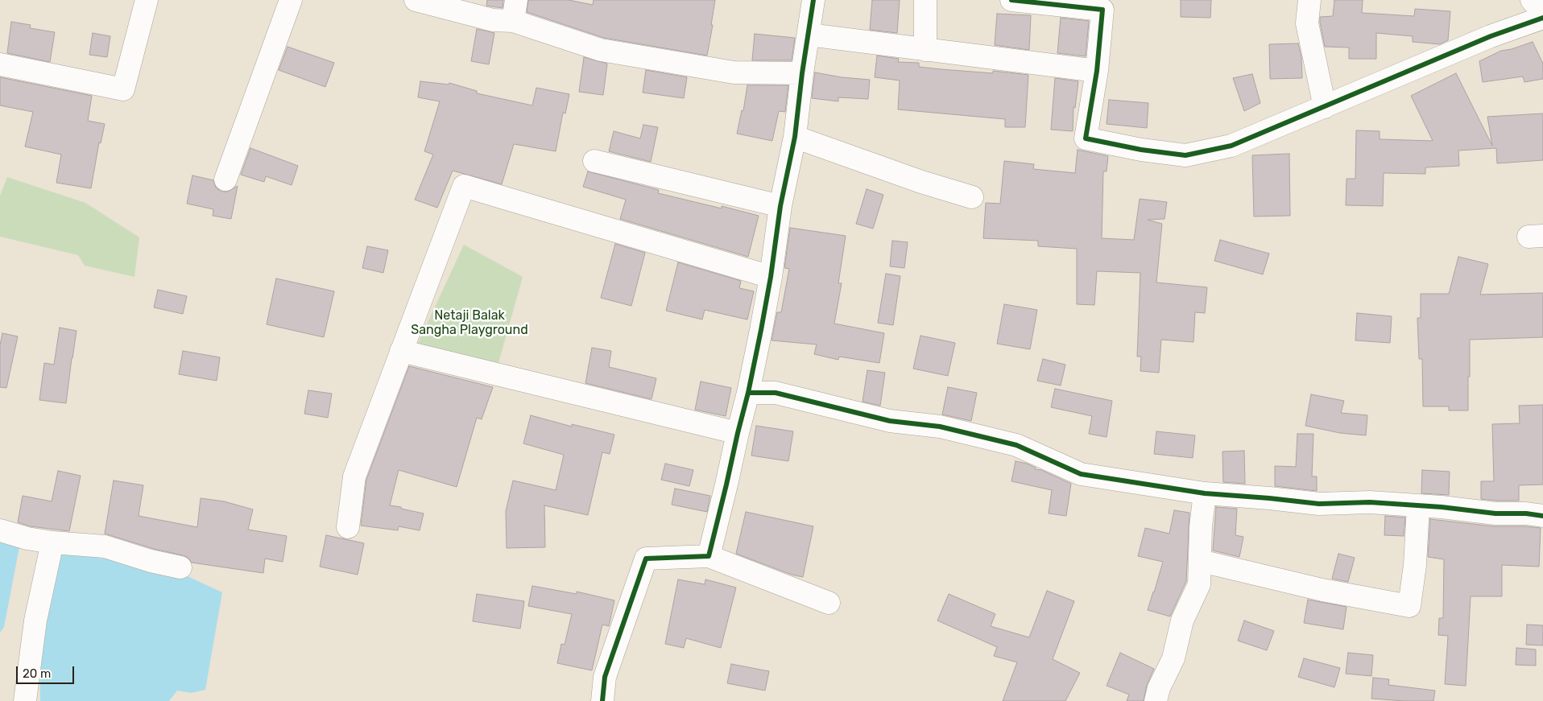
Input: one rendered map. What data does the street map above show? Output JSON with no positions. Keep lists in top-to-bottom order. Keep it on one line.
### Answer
{"parks":["Netaji Balak Sangha Playground"],"scale_bar":"20 m"}
